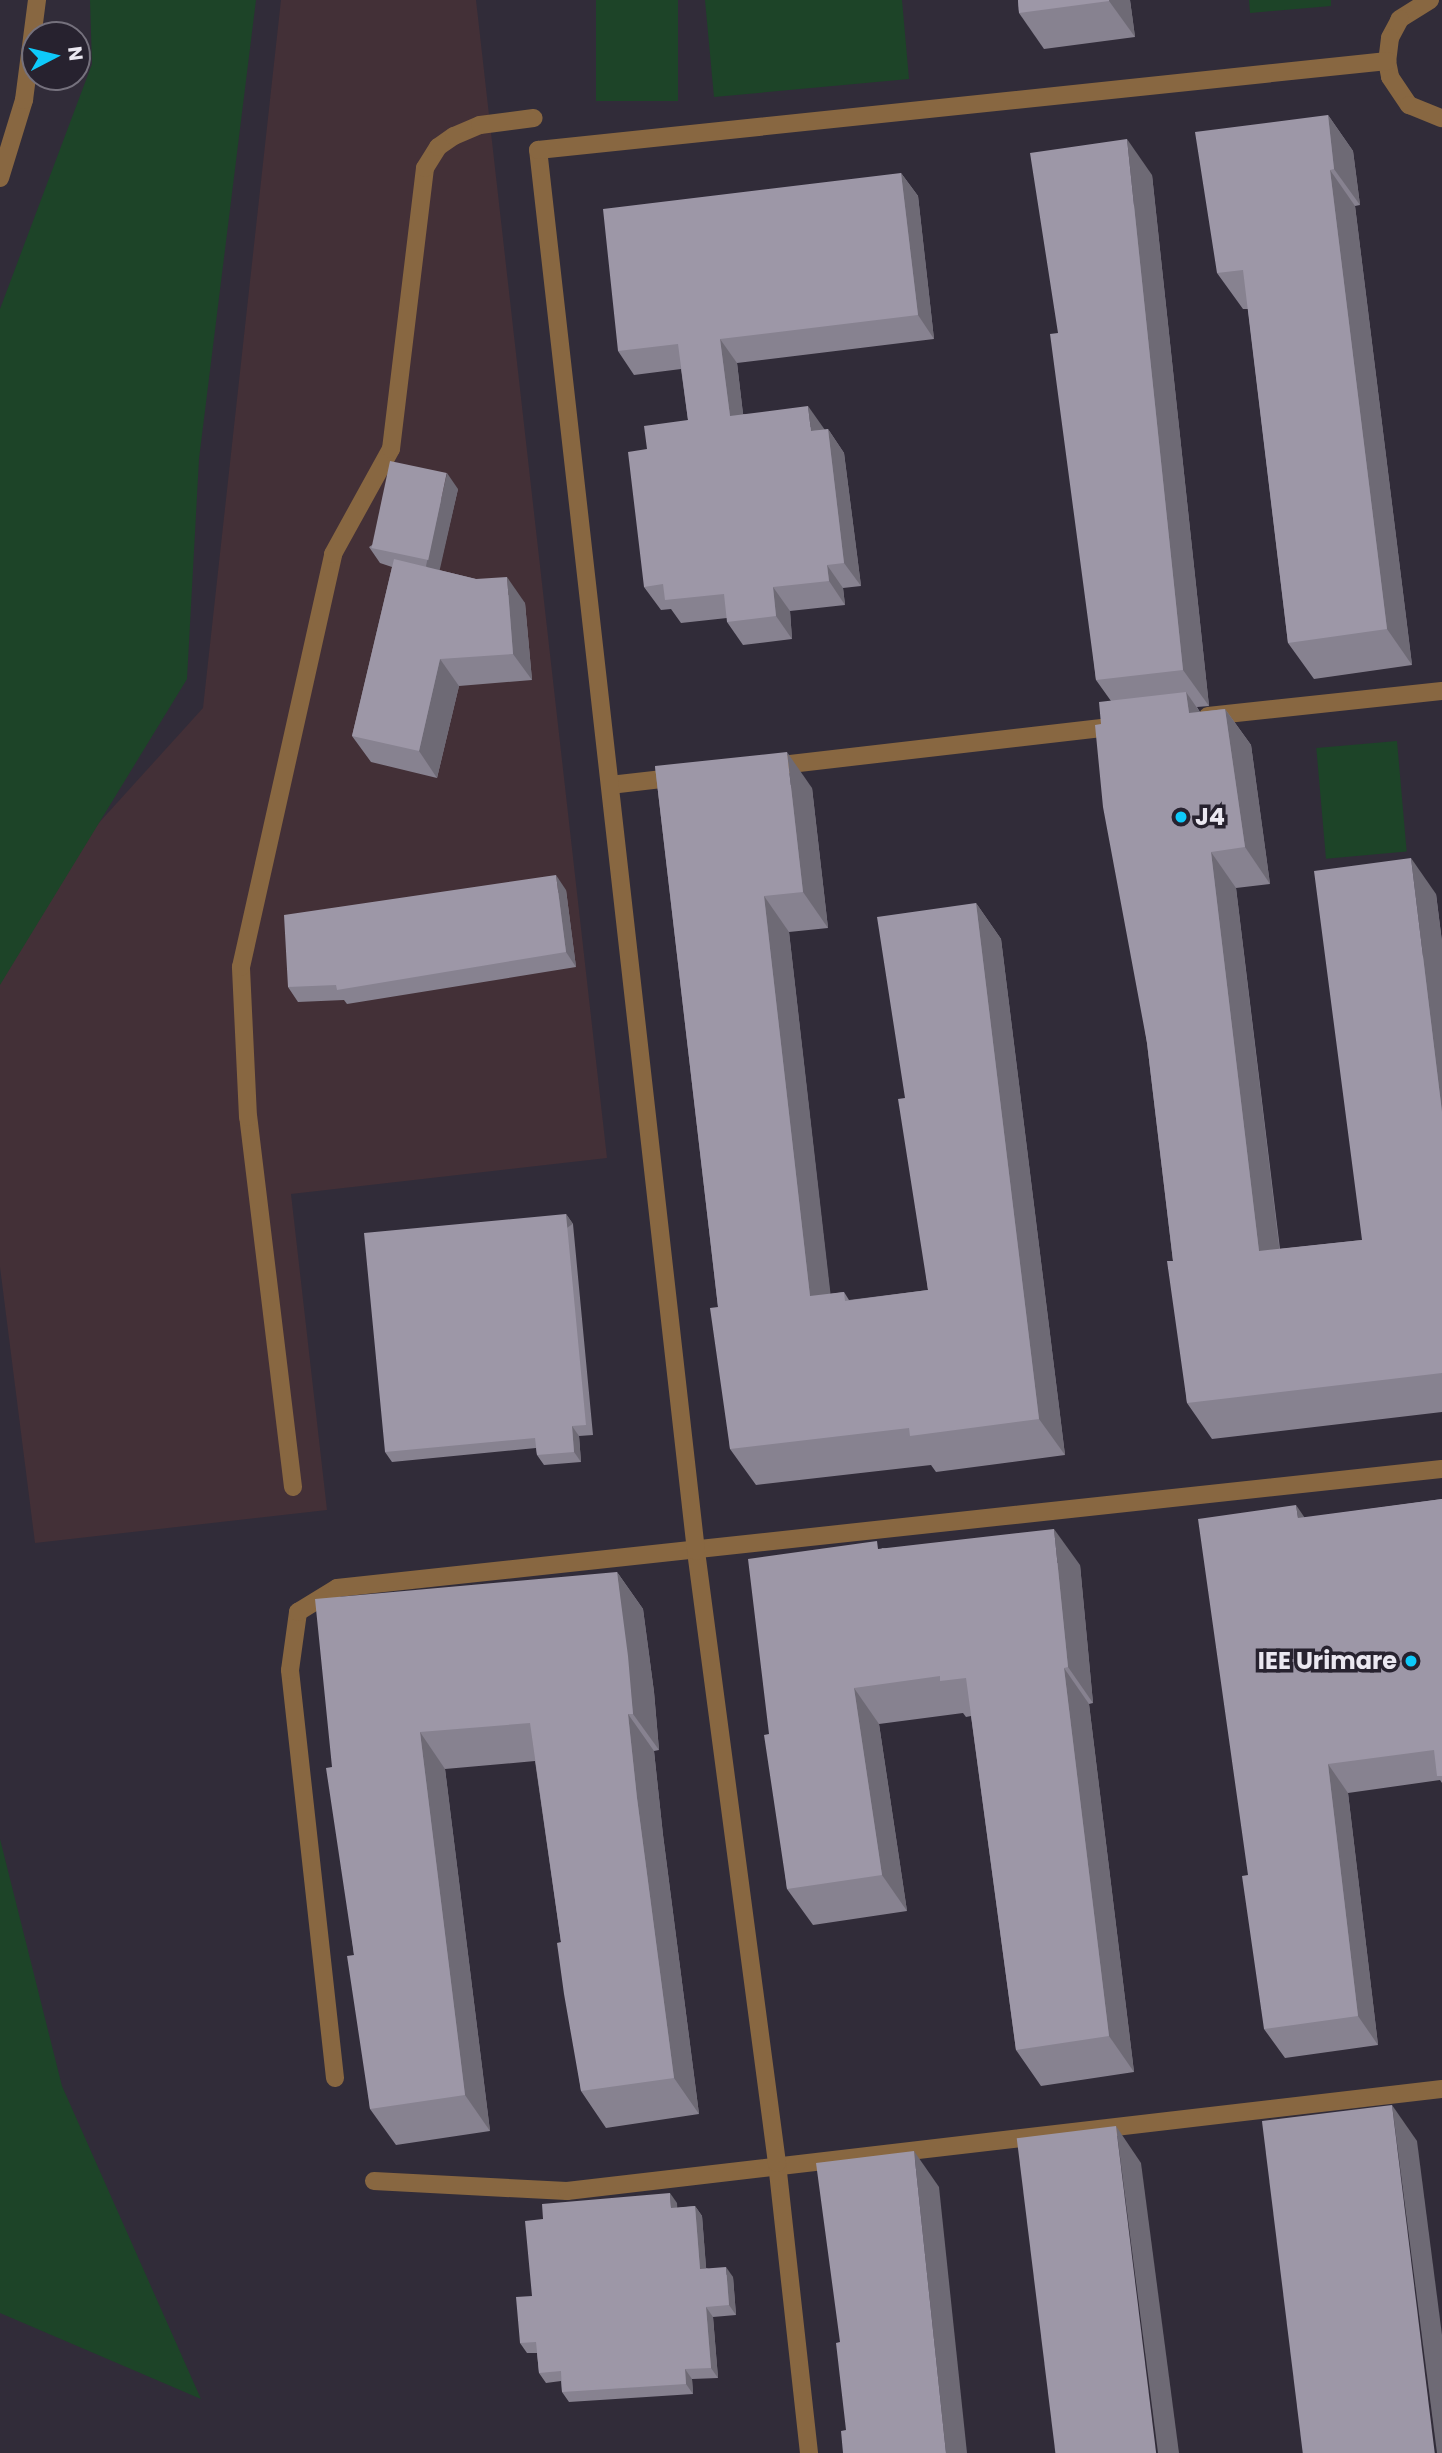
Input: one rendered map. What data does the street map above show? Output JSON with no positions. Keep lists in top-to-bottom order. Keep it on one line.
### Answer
{"places":["J4","IEE Urimare"],"north":"right"}
